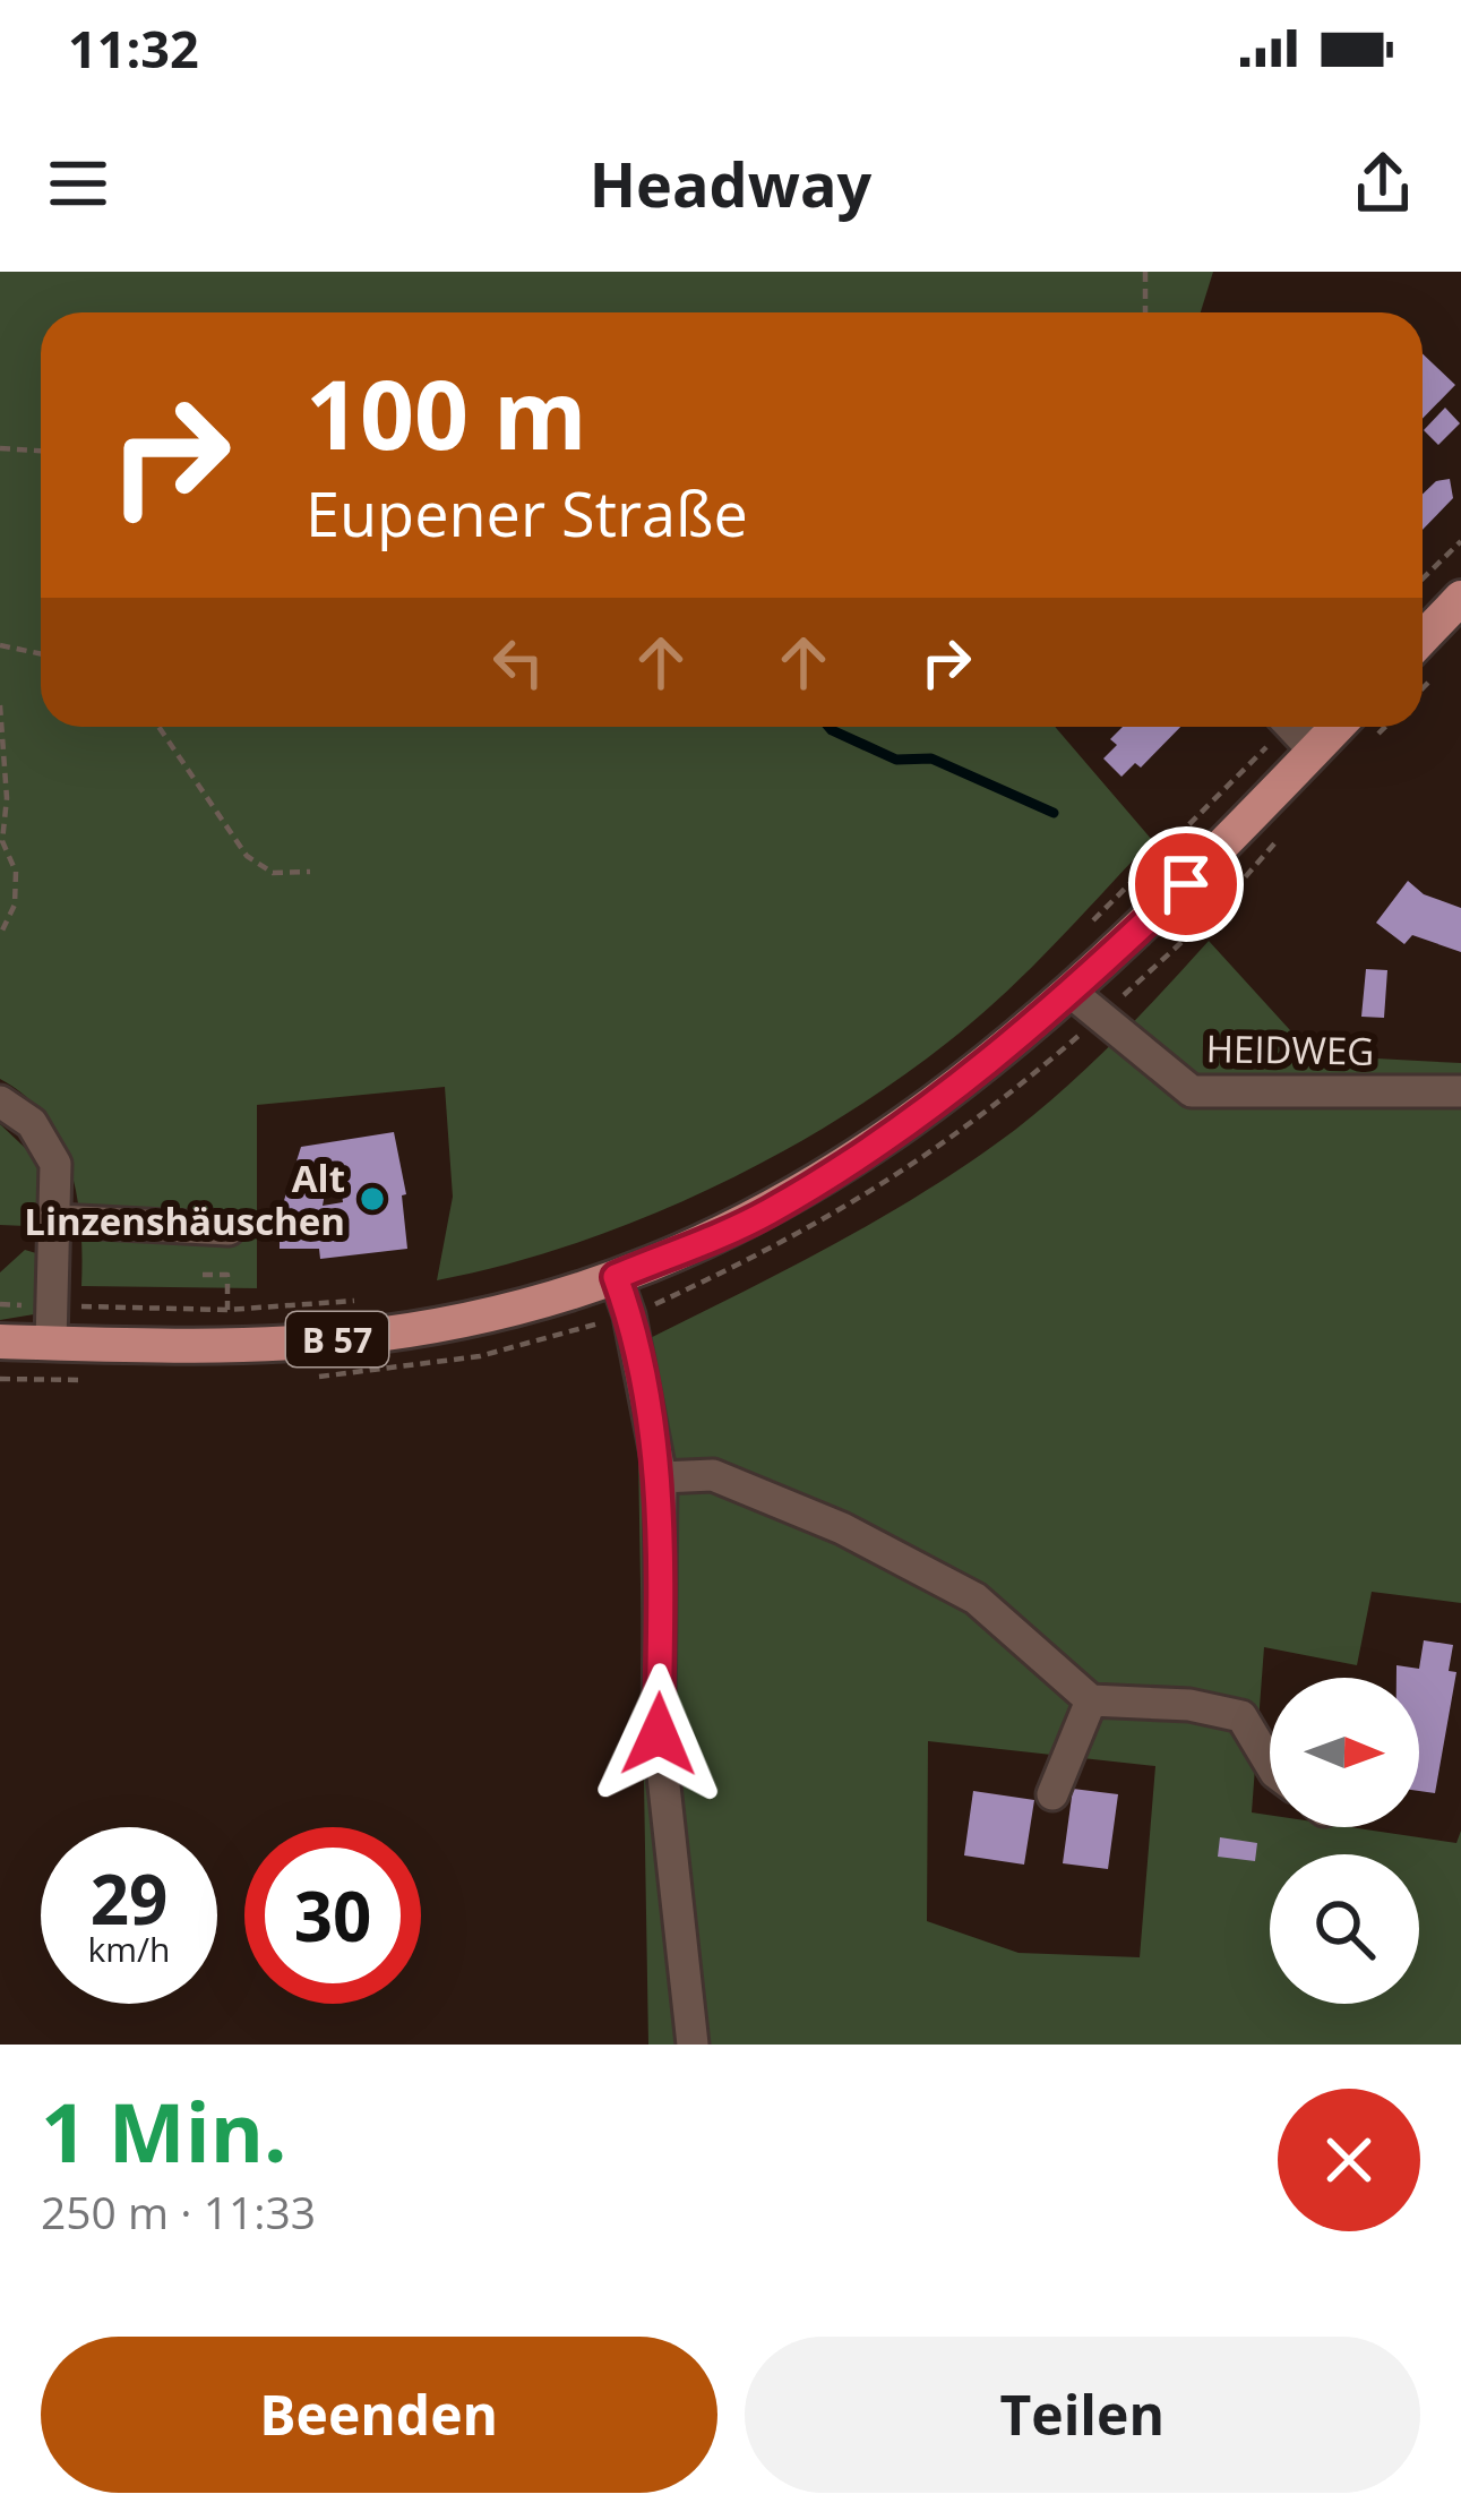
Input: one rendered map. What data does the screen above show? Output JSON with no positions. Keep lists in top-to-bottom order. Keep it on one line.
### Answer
{"streets":{"main road":["B 57"],"street":["HEIDWEG"]},"crossings":[["HEIDWEG","B 57"]],"places":["Alt Linzenshäuschen"],"north":"right","page":{"status":"11:32","header":"Headway","turn":["100 m","Eupener Straße"],"speed":"29 km/h","limit":"30","heading":["1 Min.","250 m · 11:33"],"buttons":["Beenden","Teilen"]}}
